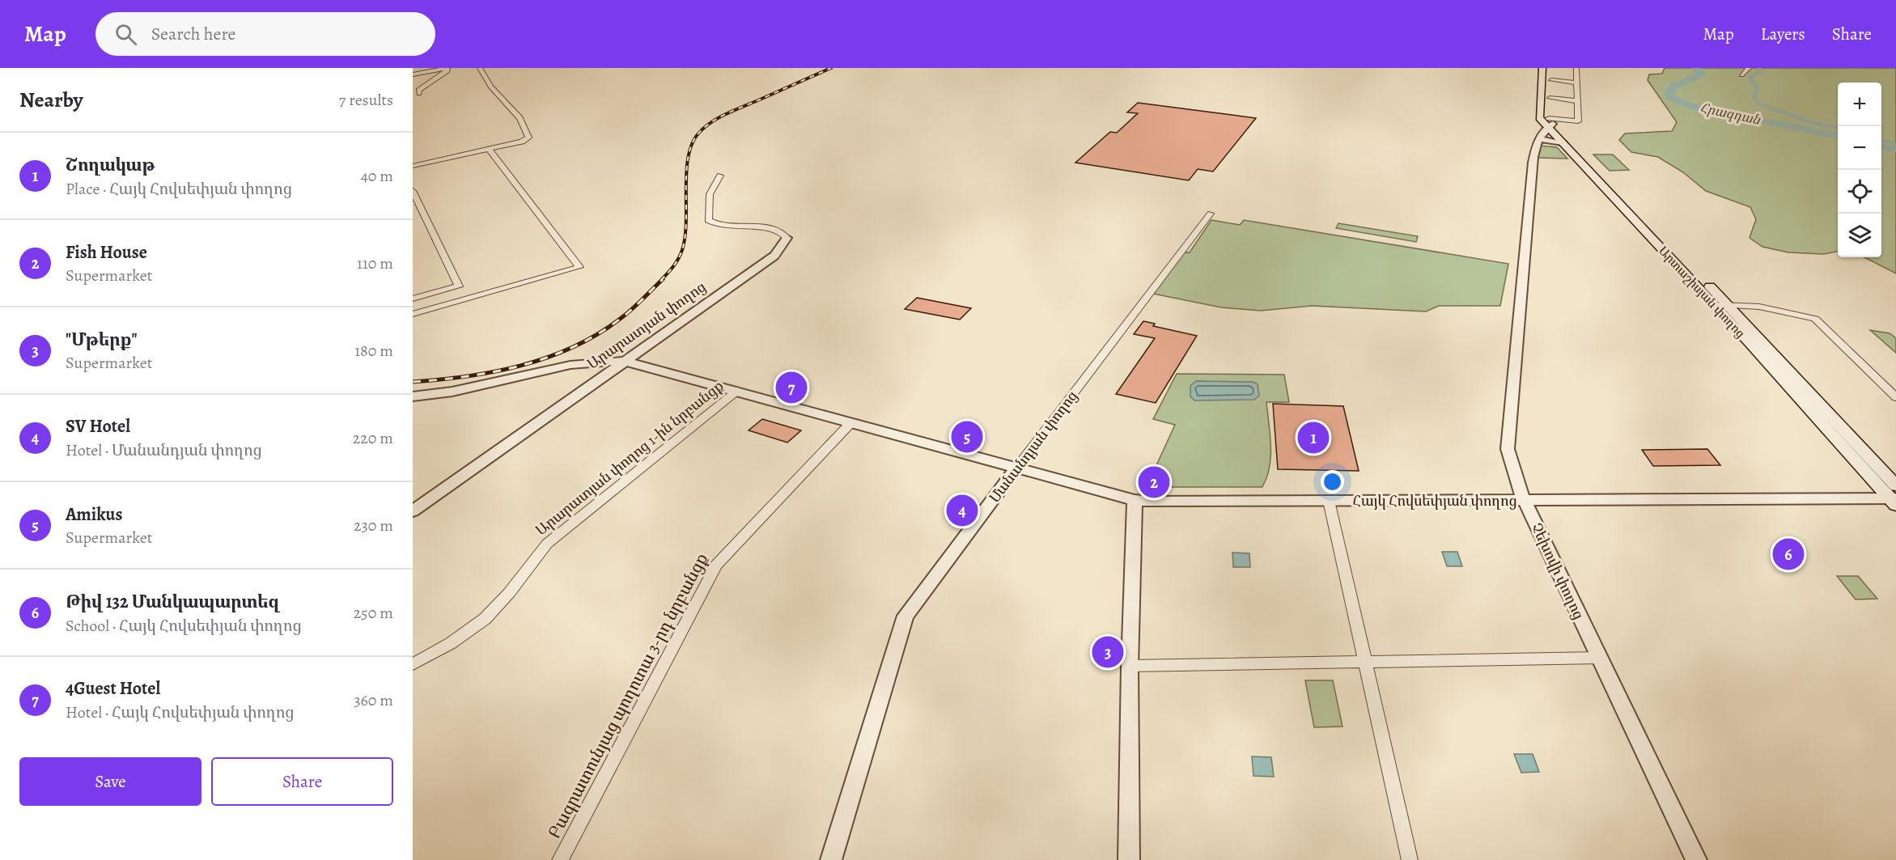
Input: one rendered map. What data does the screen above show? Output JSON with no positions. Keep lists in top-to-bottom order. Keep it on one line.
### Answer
{"streets":{"main road":["Արտաշիսյան փողոց"],"street":["Արարատյան փողոց","Մանանդյան փողոց","Արարատյան փողոց 1-ին նրբանցք","Հայկ Հովսեփյան փողոց","Չեխովի փողոց","Բագրատունյաց պողոտա 3-րդ նրբանցք"]},"crossings":[["Արտաշիսյան փողոց","Հայկ Հովսեփյան փողոց"],["Արտաշիսյան փողոց","Չեխովի փողոց"],["Արարատյան փողոց","Հայկ Հովսեփյան փողոց"],["Մանանդյան փողոց","Հայկ Հովսեփյան փողոց"],["Արարատյան փողոց 1-ին նրբանցք","Հայկ Հովսեփյան փողոց"],["Հայկ Հովսեփյան փողոց","Չեխովի փողոց"],["Հայկ Հովսեփյան փողոց","Բագրատունյաց պողոտա 3-րդ նրբանցք"]],"water":["Հրազդան"],"page":{"header":"Map","search":"Search here","nav":["Map","Layers","Share"],"heading":["Nearby","7 results"],"map_buttons":["+","−"],"list":[{"mark":"1","name":"Շողակաթ","note":"Place · Հայկ Հովսեփյան փողոց","value":"40 m"},{"mark":"2","name":"Fish House","note":"Supermarket","value":"110 m"},{"mark":"3","name":"\"Մթերք\"","note":"Supermarket","value":"180 m"},{"mark":"4","name":"SV Hotel","note":"Hotel · Մանանդյան փողոց","value":"220 m"},{"mark":"5","name":"Amikus","note":"Supermarket","value":"230 m"},{"mark":"6","name":"Թիվ 132 Մանկապարտեզ","note":"School · Հայկ Հովսեփյան փողոց","value":"250 m"},{"mark":"7","name":"4Guest Hotel","note":"Hotel · Հայկ Հովսեփյան փողոց","value":"360 m"}],"pins":["7","5","1","2","4","6","3"],"buttons":["Save","Share"]}}
